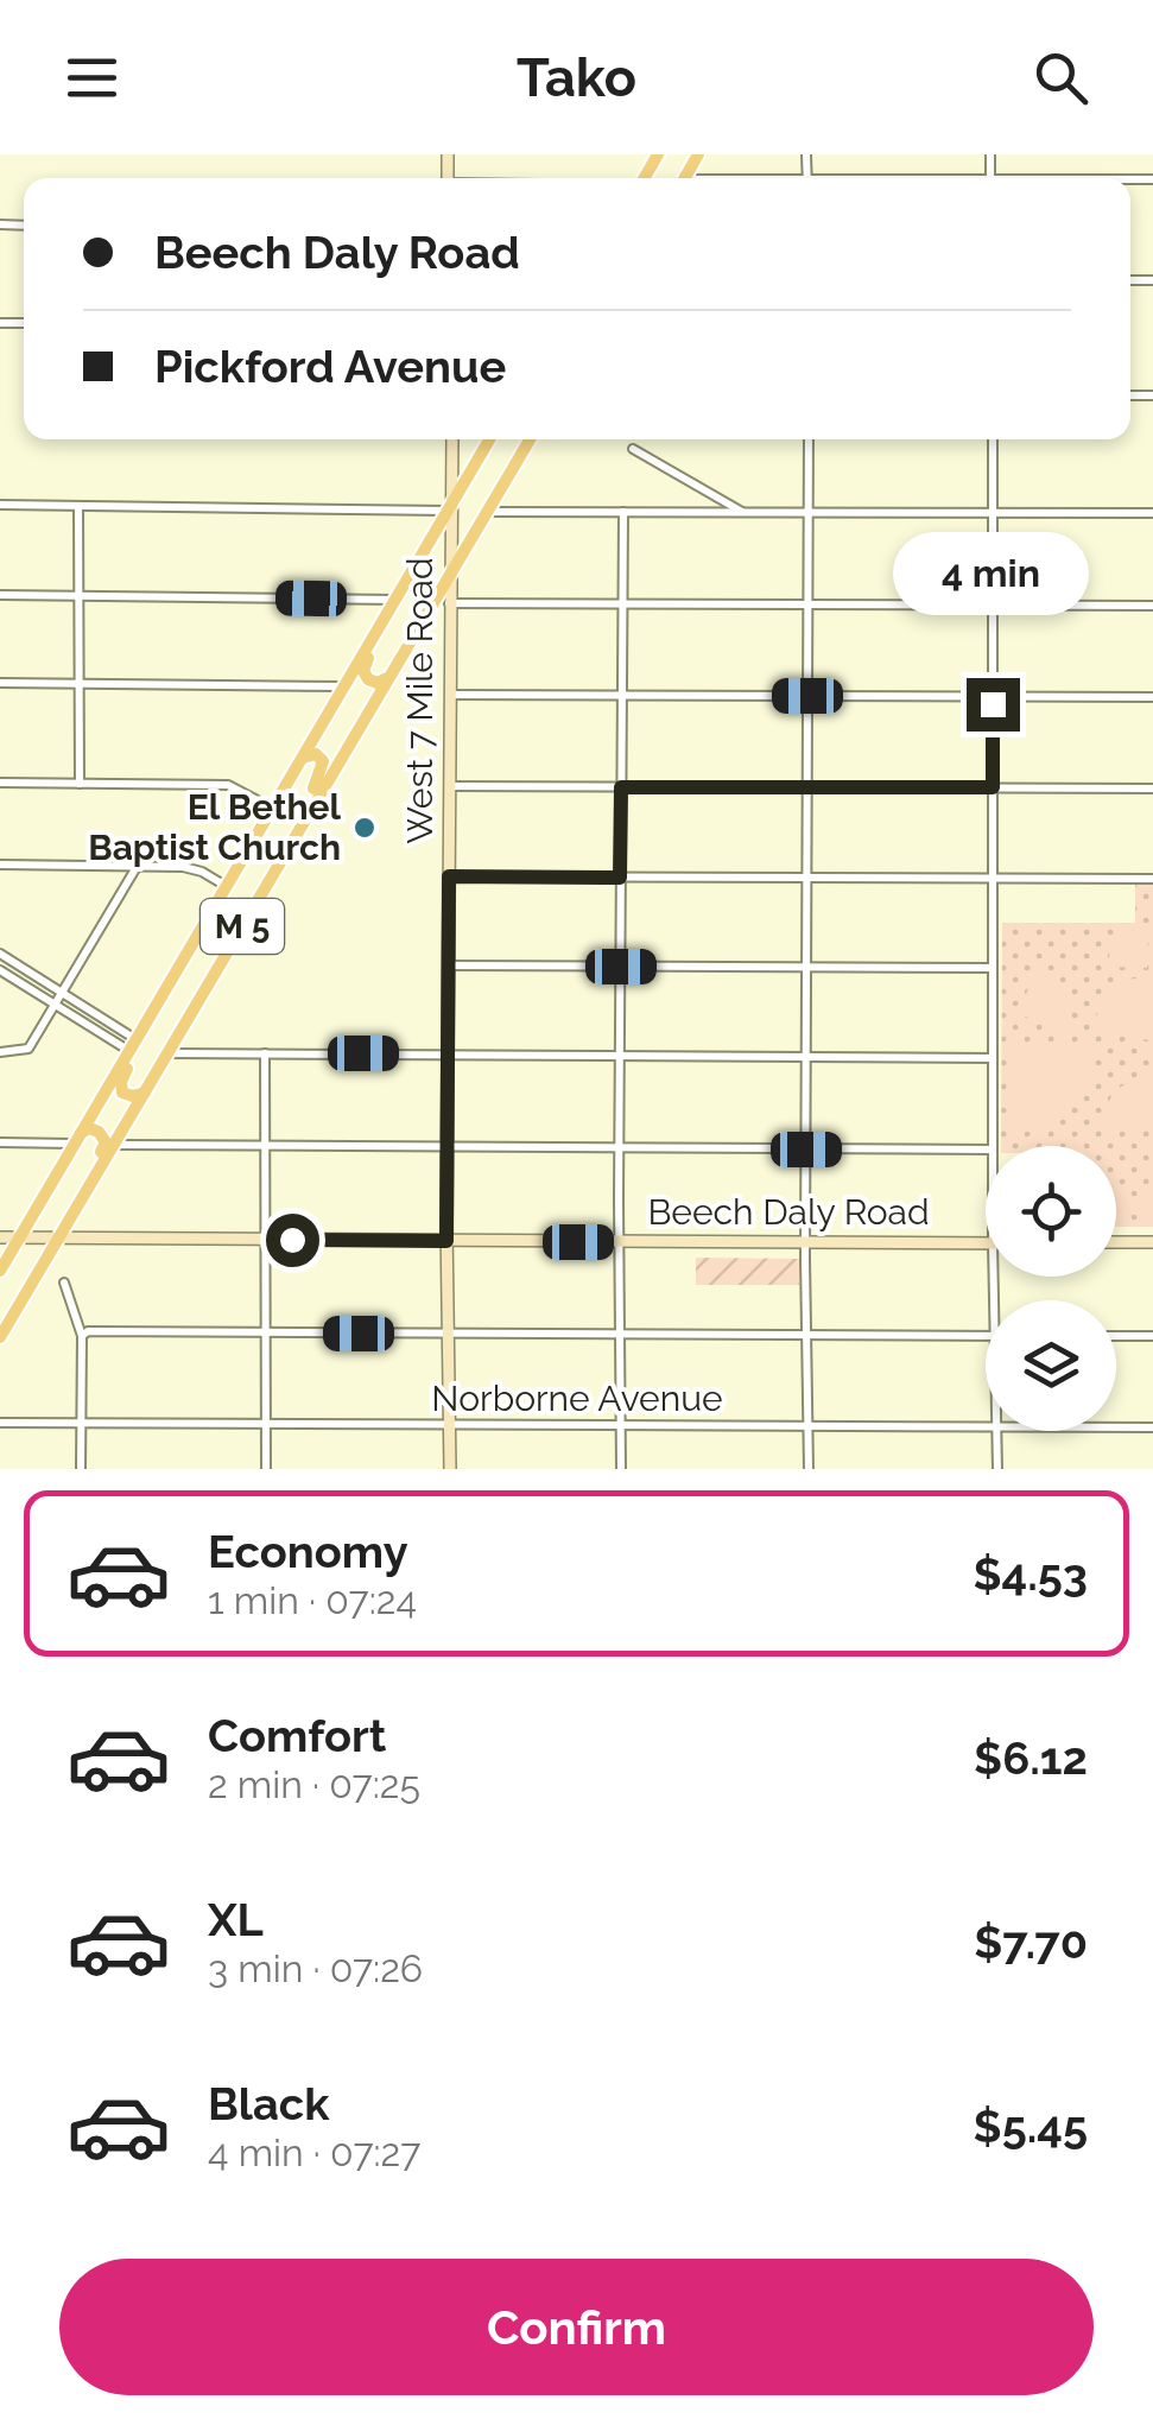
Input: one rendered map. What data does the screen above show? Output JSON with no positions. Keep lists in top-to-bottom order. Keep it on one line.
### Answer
{"streets":{"main road":["West 7 Mile Road","M 5","Beech Daly Road"],"street":["Norborne Avenue"]},"crossings":[["West 7 Mile Road","M 5"],["West 7 Mile Road","Beech Daly Road"],["West 7 Mile Road","Norborne Avenue"],["M 5","Beech Daly Road"]],"places":["El Bethel Baptist Church"],"page":{"header":"Tako","banner":["Beech Daly Road","Pickford Avenue"],"bubble":"4 min","list":[{"name":"Economy","note":"1 min · 07:24","value":"$4.53"},{"name":"Comfort","note":"2 min · 07:25","value":"$6.12"},{"name":"XL","note":"3 min · 07:26","value":"$7.70"},{"name":"Black","note":"4 min · 07:27","value":"$5.45"}],"buttons":"Confirm"}}
